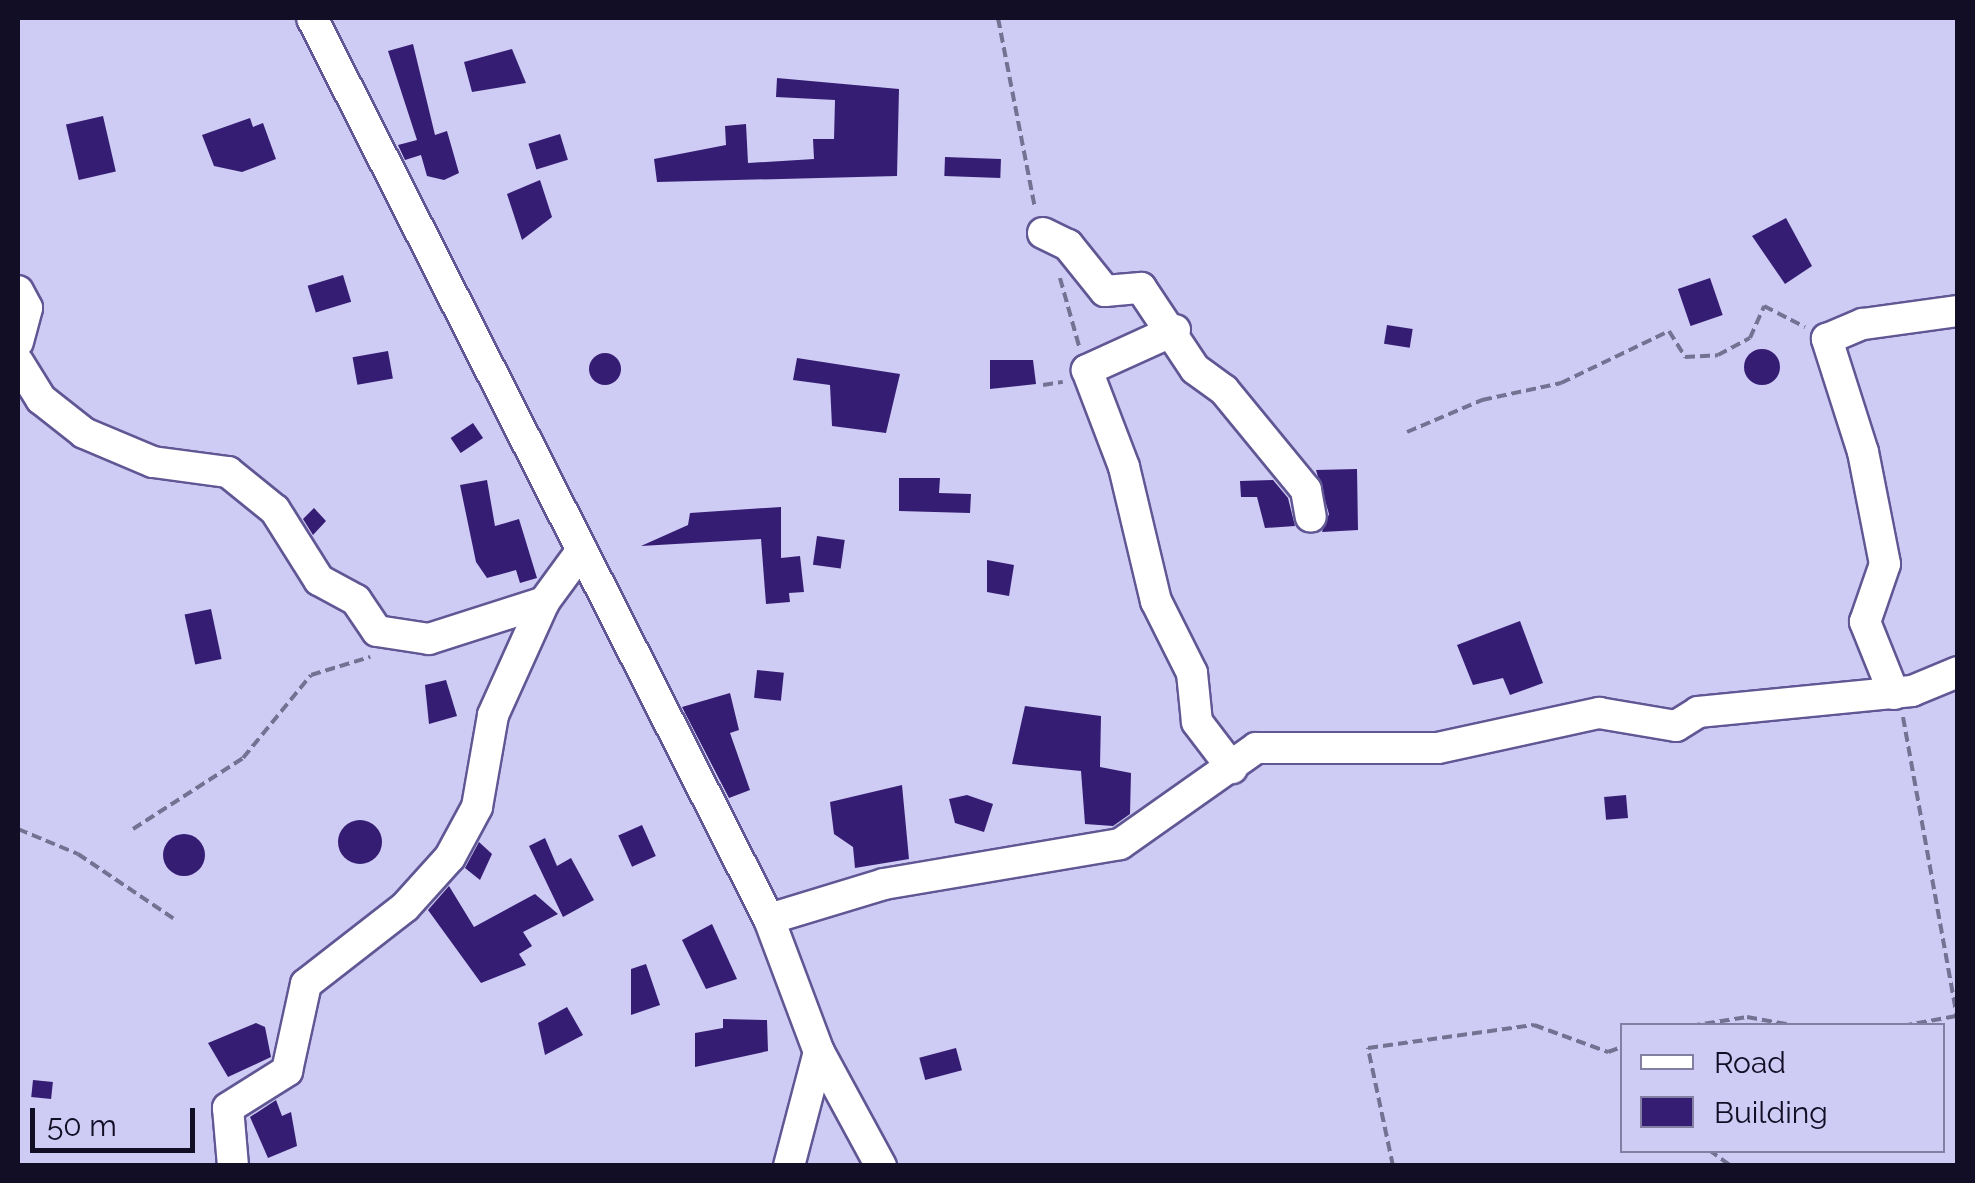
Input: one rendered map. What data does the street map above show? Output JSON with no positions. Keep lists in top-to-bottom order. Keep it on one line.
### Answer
{"legend":["Road","Building"],"scale_bar":"50 m"}
